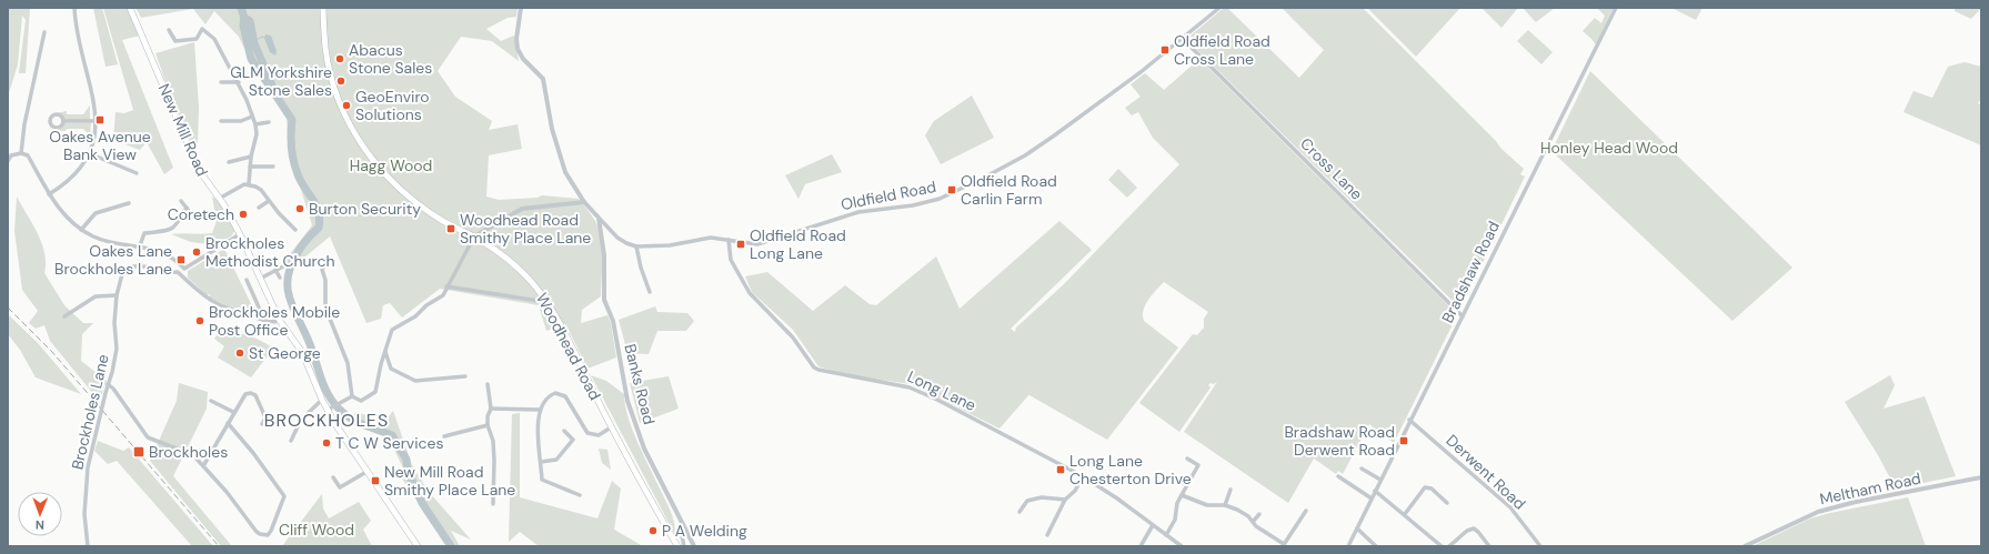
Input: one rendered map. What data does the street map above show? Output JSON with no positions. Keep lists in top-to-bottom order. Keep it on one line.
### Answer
{"streets":{"main road":["New Mill Road","Woodhead Road"],"street":["Cross Lane","Oldfield Road","Bradshaw Road","Banks Road","Long Lane","Brockholes Lane","Derwent Road","Meltham Road"]},"crossings":[["Cross Lane","Oldfield Road"],["Cross Lane","Bradshaw Road"],["Oldfield Road","Banks Road"],["Oldfield Road","Long Lane"],["Bradshaw Road","Derwent Road"]],"districts":["BROCKHOLES"],"parks":["Honley Head Wood","Hagg Wood","Cliff Wood"],"places":{"transit":["Oldfield Road Cross Lane","Oakes Avenue Bank View","Oldfield Road Carlin Farm","Woodhead Road Smithy Place Lane","Oldfield Road Long Lane","Oakes Lane Brockholes Lane","Bradshaw Road Derwent Road","Brockholes","Long Lane Chesterton Drive","New Mill Road Smithy Place Lane"],"other":["Abacus Stone Sales","GLM Yorkshire Stone Sales","GeoEnviro Solutions","Burton Security","Coretech","Brockholes Methodist Church","Brockholes Mobile Post Office","St George","T C W Services","P A Welding"]},"north":"bottom"}
